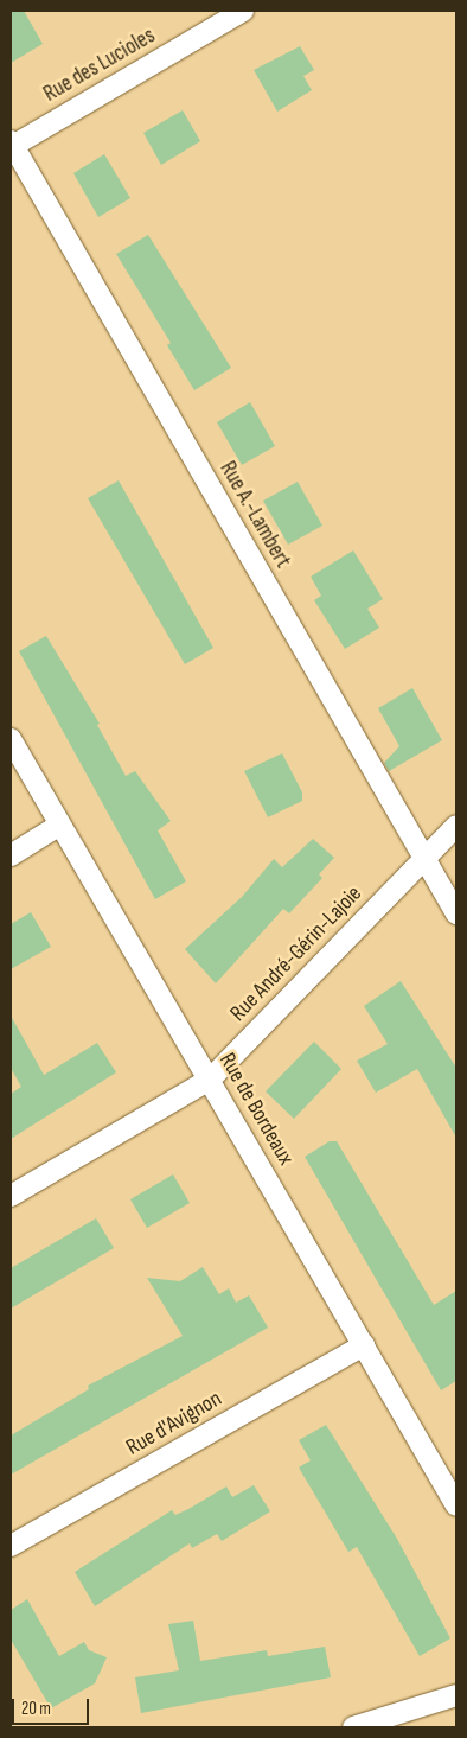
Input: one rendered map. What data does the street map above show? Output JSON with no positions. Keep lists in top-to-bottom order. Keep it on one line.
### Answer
{"streets":{"street":["Rue des Lucioles","Rue A.-Lambert","Rue André-Gérin-Lajoie","Rue de Bordeaux","Rue d'Avignon"]},"crossings":[["Rue des Lucioles","Rue A.-Lambert"],["Rue A.-Lambert","Rue André-Gérin-Lajoie"],["Rue André-Gérin-Lajoie","Rue de Bordeaux"],["Rue de Bordeaux","Rue d'Avignon"]],"scale_bar":"20 m"}
